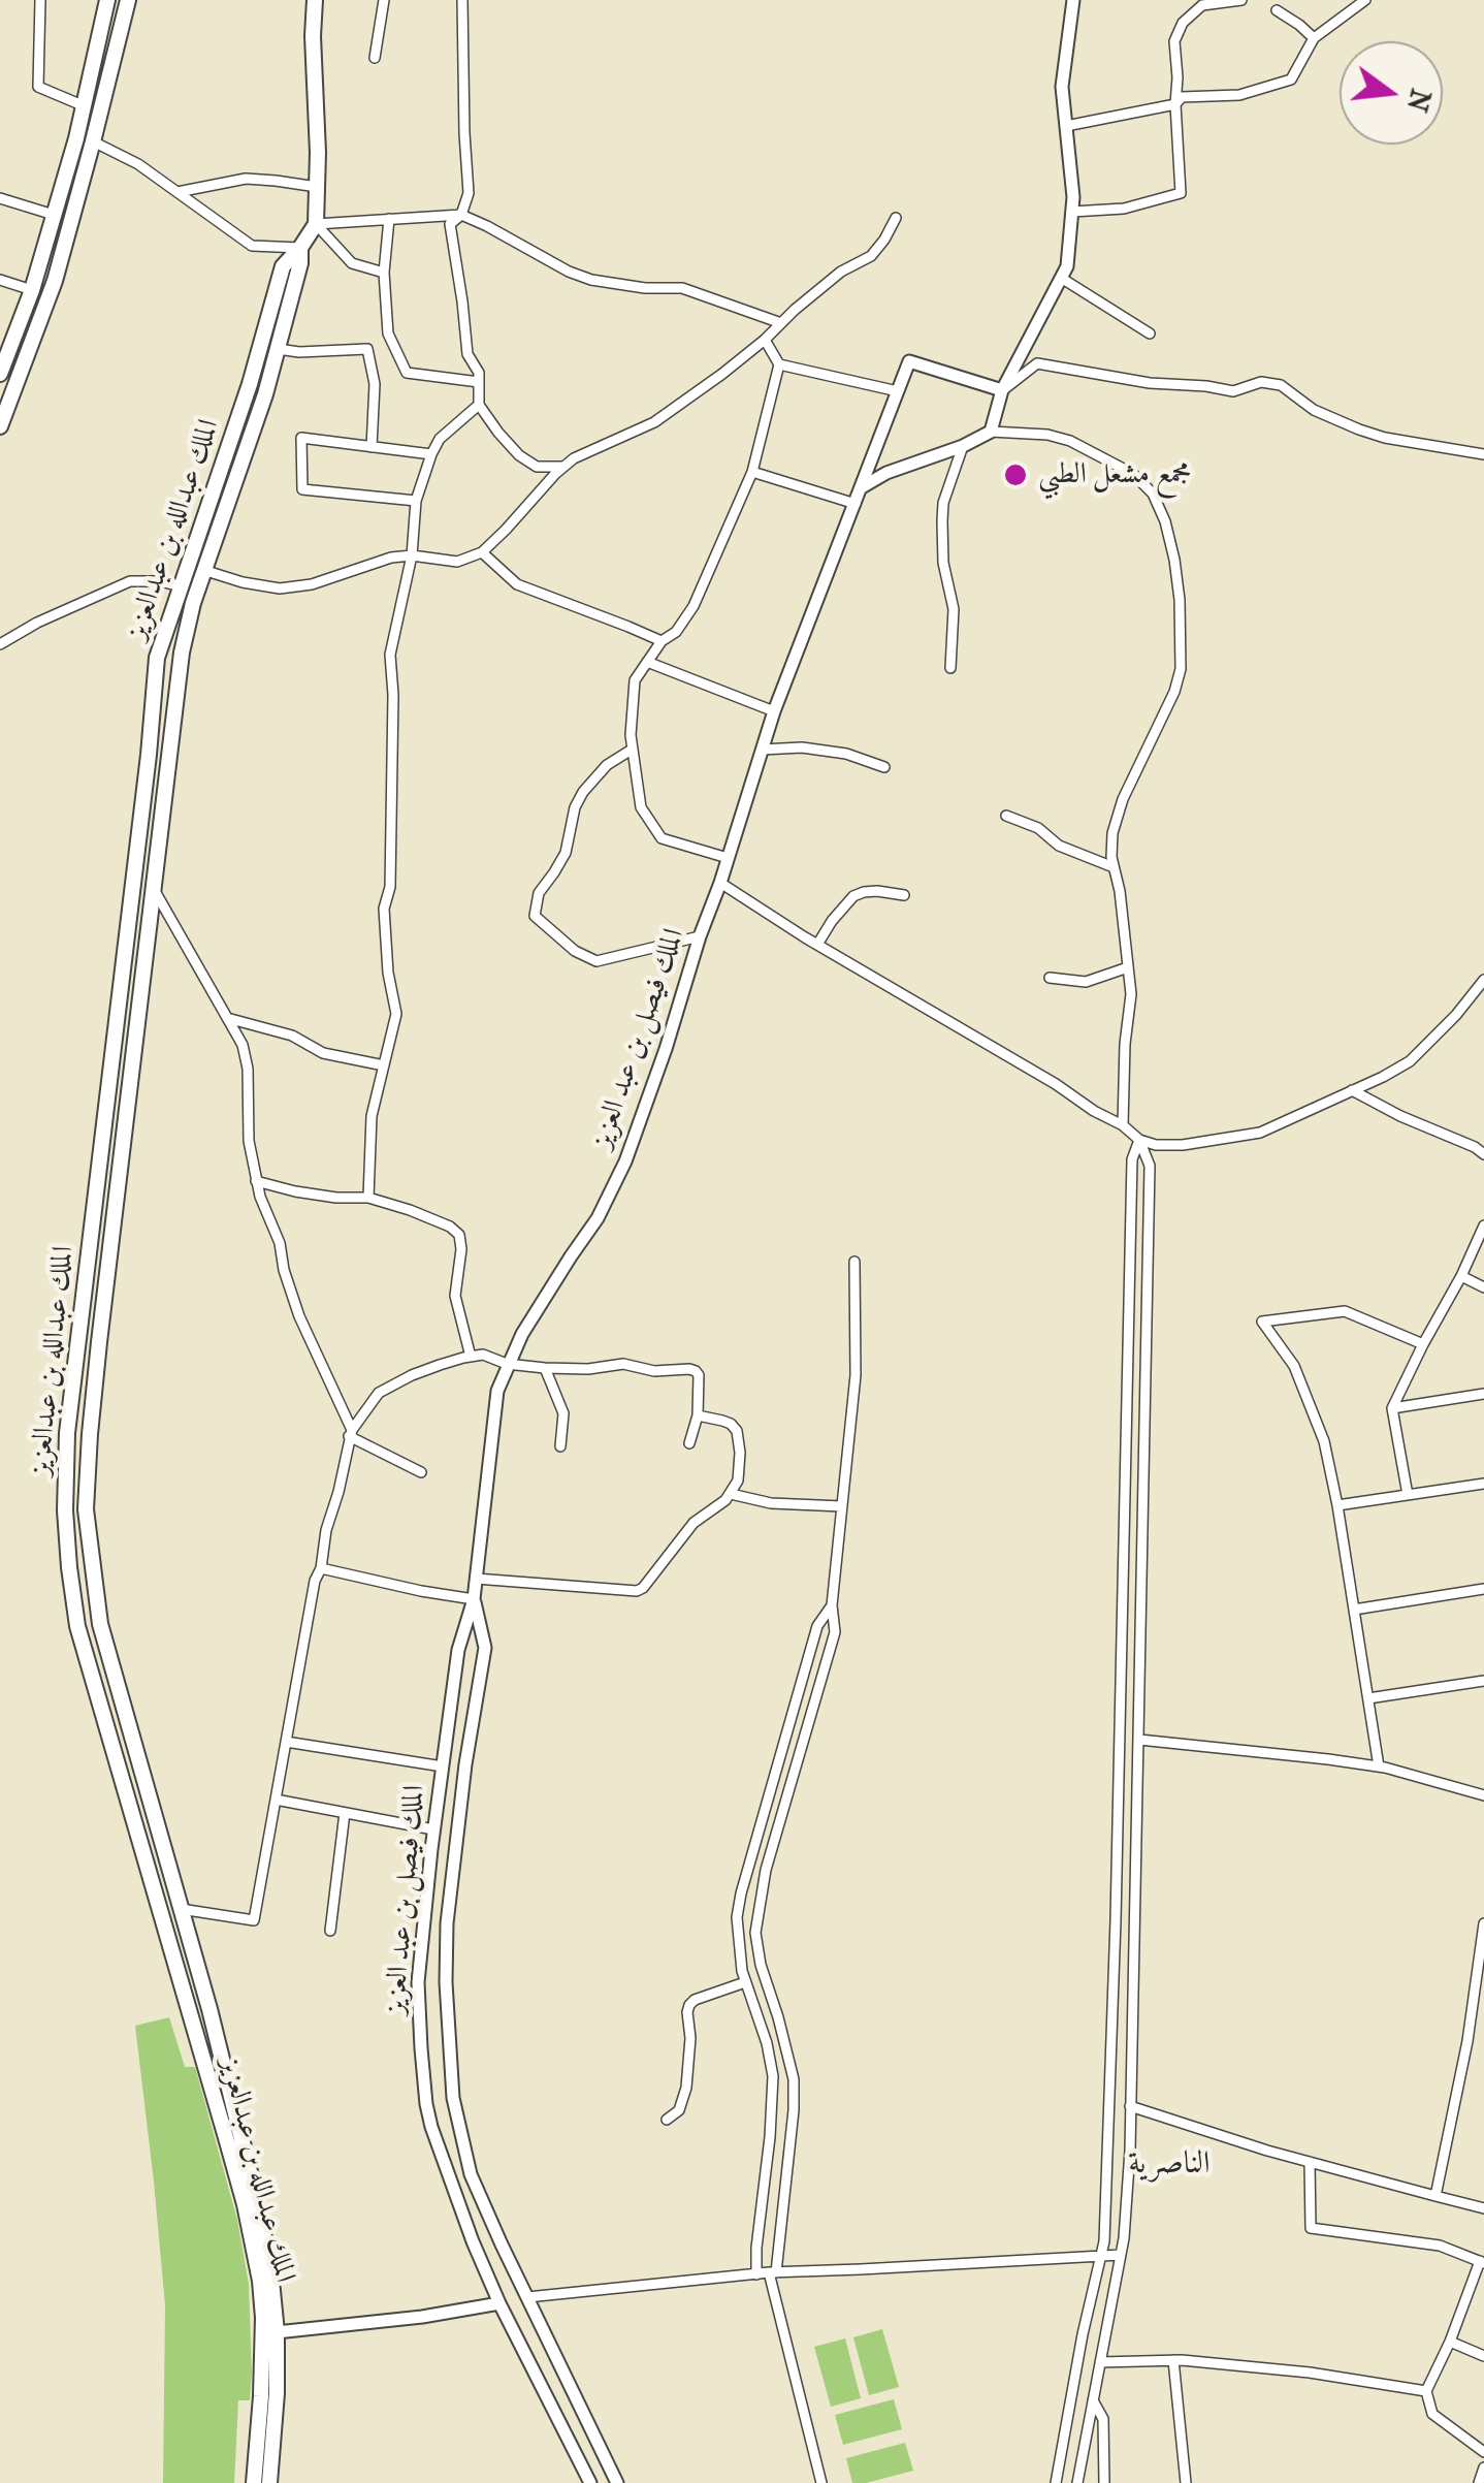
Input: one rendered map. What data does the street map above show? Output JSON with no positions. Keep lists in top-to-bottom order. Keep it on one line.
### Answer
{"streets":{"main road":["الملك عبدالله بن عبدالعزيز"],"street":["الملك فيصل بن عبد العزيز"]},"districts":["الناصرية"],"places":["مجمع مشعل الطبي"],"north":"right"}
